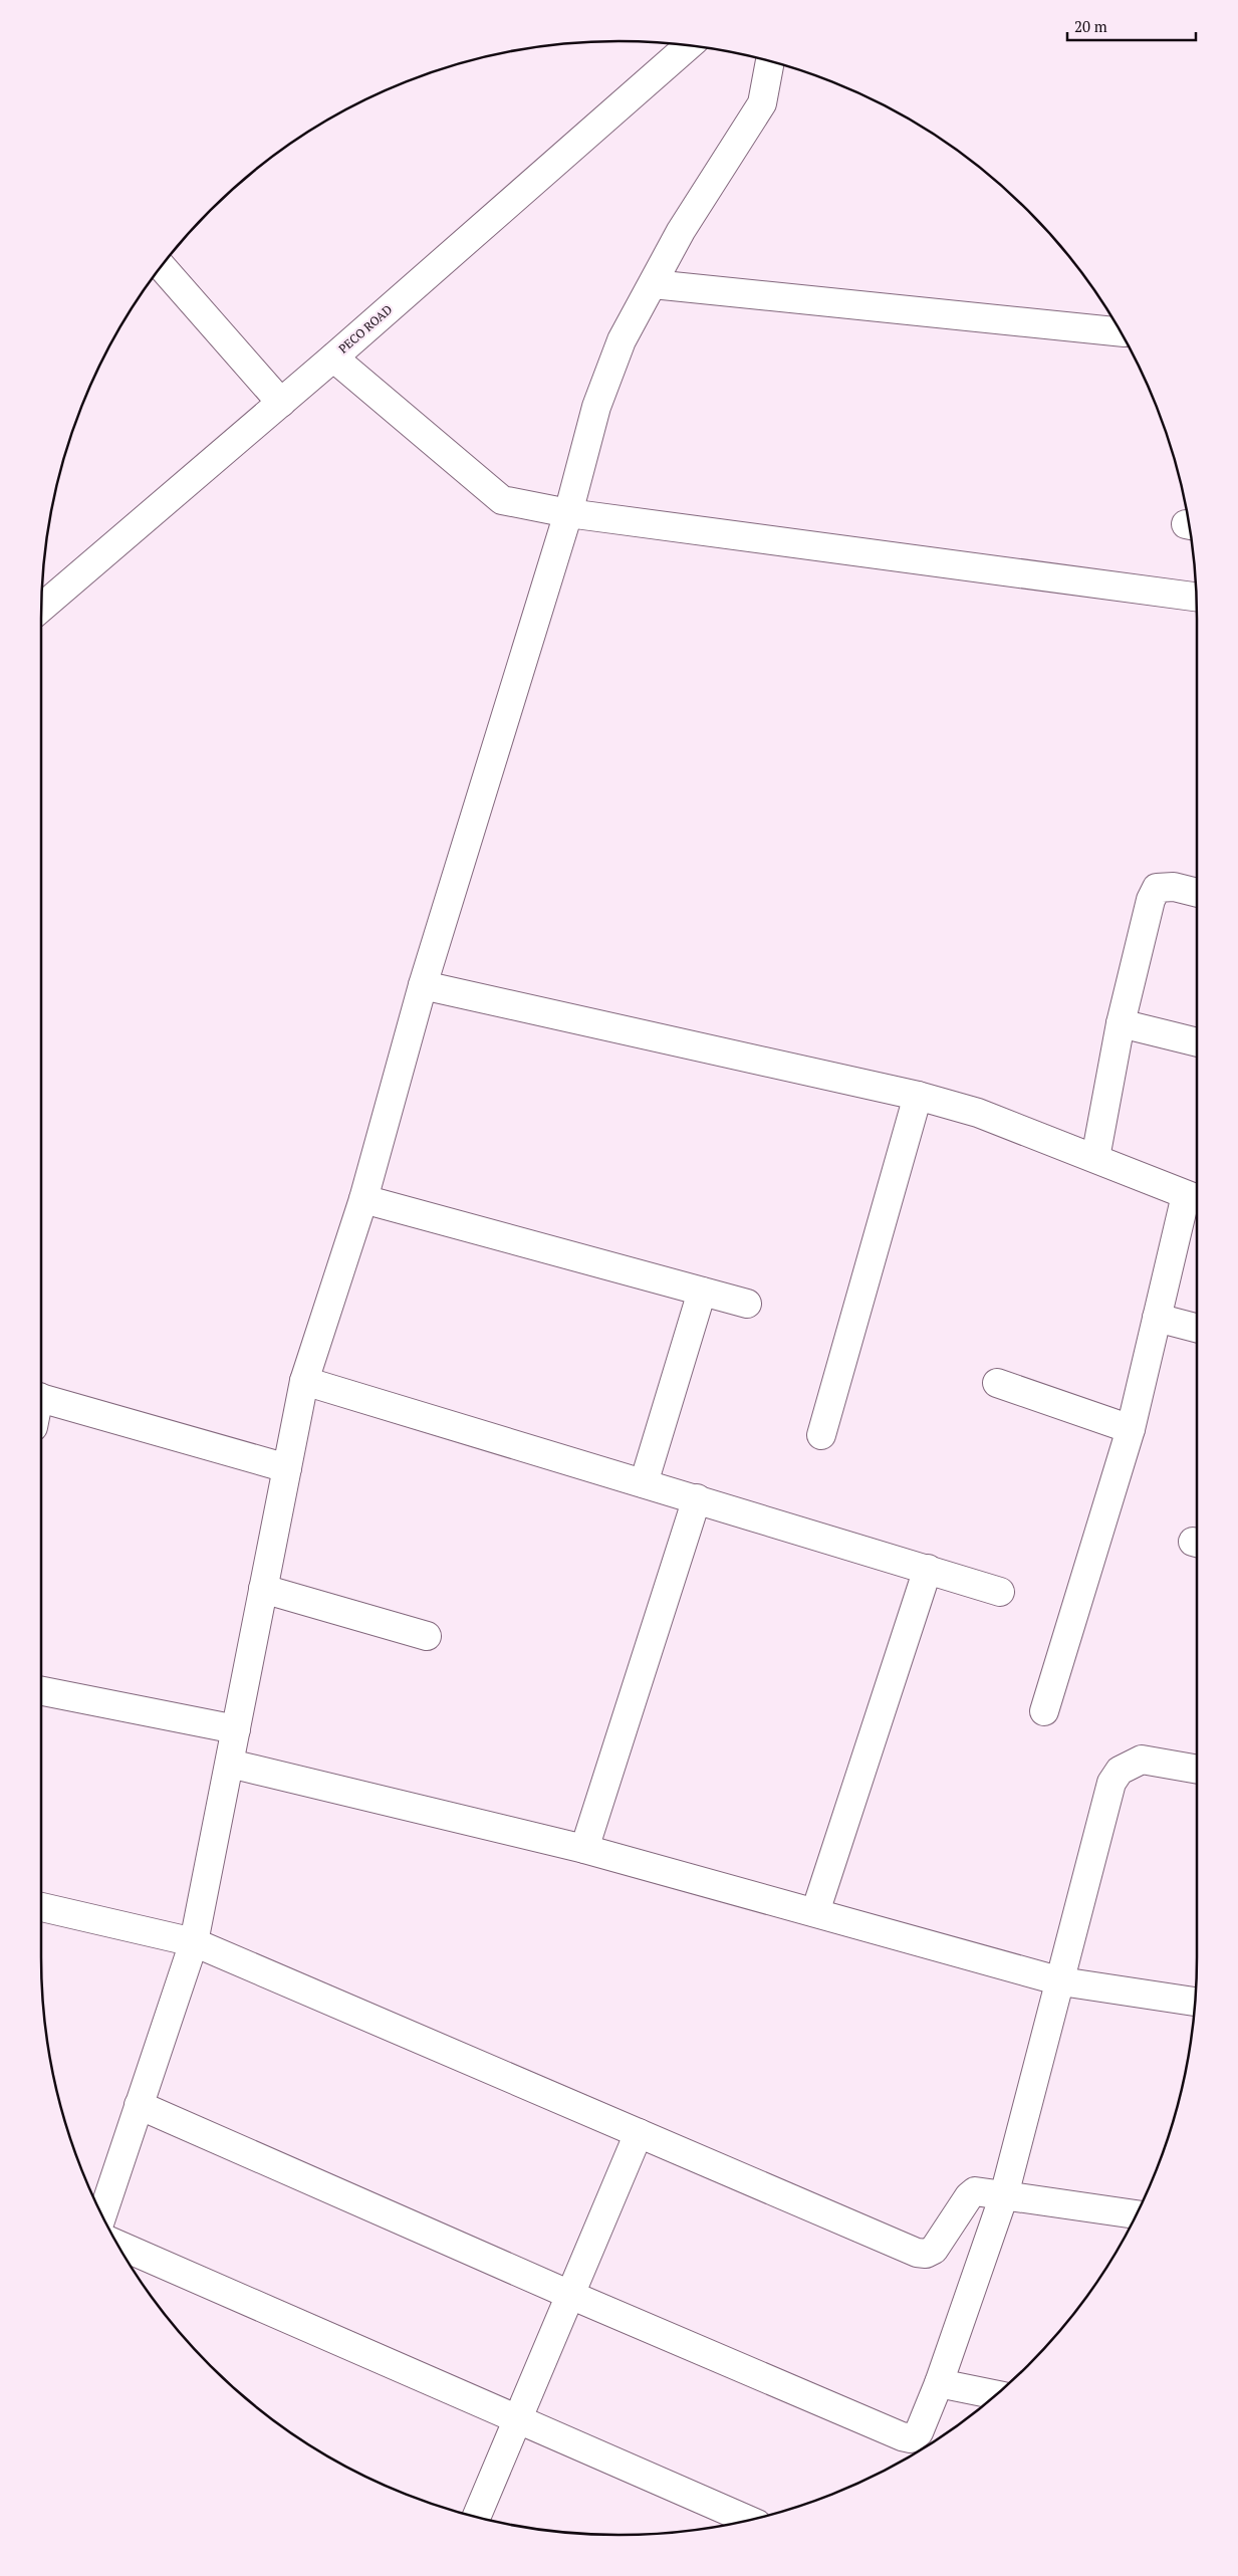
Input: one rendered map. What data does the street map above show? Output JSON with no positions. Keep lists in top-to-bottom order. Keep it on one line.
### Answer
{"streets":{"street":["PECO ROAD"]},"scale_bar":"20 m"}
